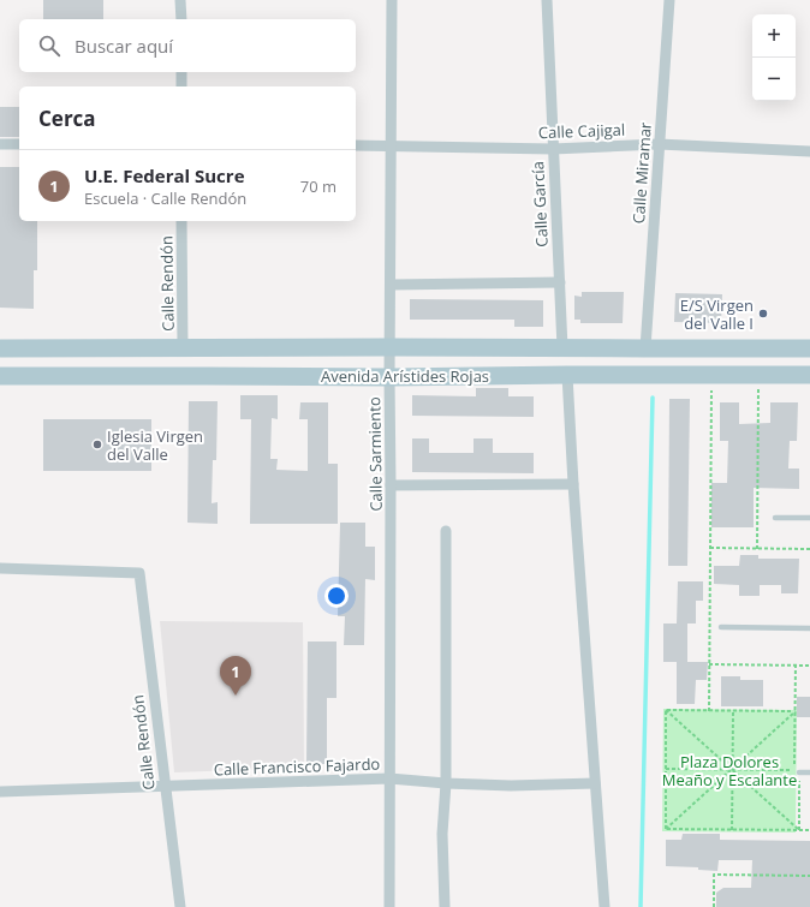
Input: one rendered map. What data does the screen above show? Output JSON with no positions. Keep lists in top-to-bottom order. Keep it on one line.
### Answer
{"streets":{"main road":["Avenida Arístides Rojas"],"street":["Calle Cajigal","Calle Miramar","Calle García","Calle Rendón","Calle Sarmiento","Calle Francisco Fajardo"]},"crossings":[["Calle Cajigal","Calle Miramar"],["Calle Cajigal","Calle García"],["Calle Cajigal","Calle Sarmiento"],["Calle Miramar","Avenida Arístides Rojas"],["Calle García","Avenida Arístides Rojas"],["Calle Rendón","Avenida Arístides Rojas"],["Calle Rendón","Calle Francisco Fajardo"],["Avenida Arístides Rojas","Calle Sarmiento"],["Calle Sarmiento","Calle Francisco Fajardo"]],"parks":["Plaza Dolores Meaño y Escalante"],"places":["E/S Virgen del Valle I","Iglesia Virgen del Valle"],"page":{"map_buttons":["+","−"],"search":"Buscar aquí","heading":"Cerca","list":[{"mark":"1","name":"U.E. Federal Sucre","note":"Escuela · Calle Rendón","value":"70 m"}],"pins":"1"}}
